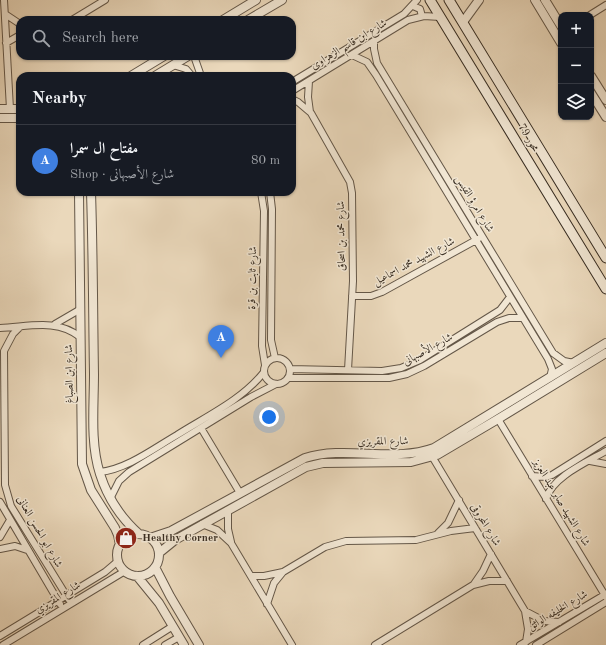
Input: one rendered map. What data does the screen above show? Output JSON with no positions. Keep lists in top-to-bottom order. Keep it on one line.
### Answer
{"streets":{"main road":["محور 79"],"street":["شارع ابن قاسم الزهراوى","شارع امرؤ القيس","شارع محمد بن اسحاق","شارع الشهيد محمد اسماعيل","شارع ثابت بن قرة","شارع الأصبهانى","شارع ابن الصباغ","شارع المقريزي","شارع الشهيد صابر عبد العزيز","شارع المحروقى","شارع ابو الحسن العنانى","شارع الخليفه الواثق"]},"crossings":[["شارع ابن قاسم الزهراوى","محور 79"],["شارع ابن قاسم الزهراوى","شارع امرؤ القيس"],["شارع ابن قاسم الزهراوى","شارع محمد بن اسحاق"],["شارع امرؤ القيس","شارع الشهيد محمد اسماعيل"],["شارع امرؤ القيس","شارع الأصبهانى"],["شارع امرؤ القيس","شارع المقريزي"],["شارع محمد بن اسحاق","شارع الشهيد محمد اسماعيل"],["شارع محمد بن اسحاق","شارع الأصبهانى"],["شارع ثابت بن قرة","شارع الأصبهانى"],["شارع ابن الصباغ","شارع المقريزي"],["شارع المقريزي","شارع الشهيد صابر عبد العزيز"],["شارع المقريزي","شارع المحروقى"],["شارع المقريزي","شارع ابو الحسن العنانى"],["شارع الشهيد صابر عبد العزيز","شارع الخليفه الواثق"],["شارع المحروقى","شارع الخليفه الواثق"]],"places":{"shop":["Healthy Corner"]},"page":{"map_buttons":["+","−"],"search":"Search here","heading":"Nearby","list":[{"mark":"A","name":"مفتاح ال سمرا","note":"Shop · شارع الأصبهانى","value":"80 m"}],"pins":"A"}}
